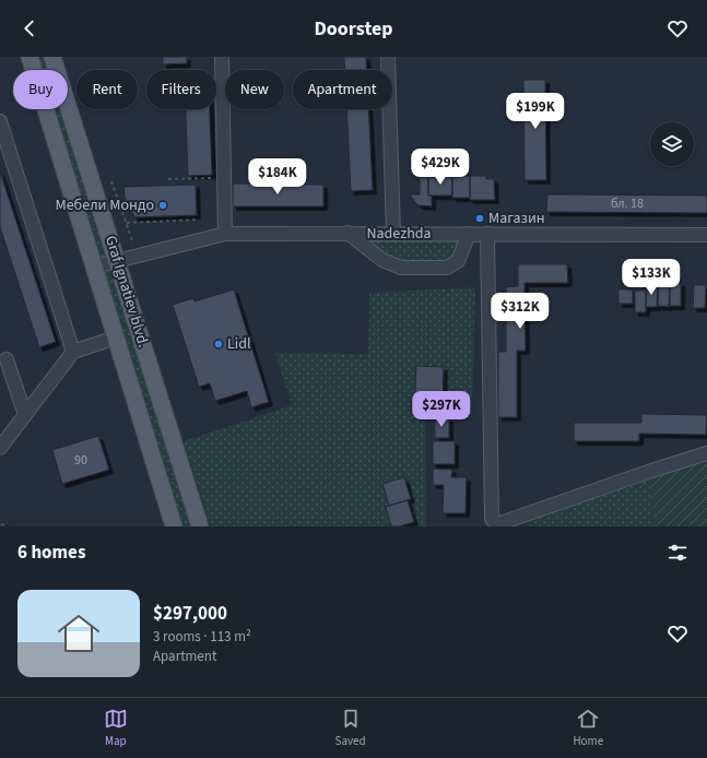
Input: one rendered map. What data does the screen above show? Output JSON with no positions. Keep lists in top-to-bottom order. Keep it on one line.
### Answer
{"streets":{"main road":["Graf Ignatiev blvd."],"street":["Nadezhda"]},"crossings":[["Nadezhda","Graf Ignatiev blvd."]],"places":["Мебели Мондо","Магазин","Lidl"],"house_numbers":["бл. 18","90"],"page":{"header":"Doorstep","chip":["Buy","Rent","Filters","New","Apartment"],"price":["$199K","$429K","$184K","$133K","$312K","$297K"],"heading":"6 homes","list":[{"name":"$297,000","note":"3 rooms · 113 m² · Apartment"}],"tabs":["Map","Saved","Home"]}}
